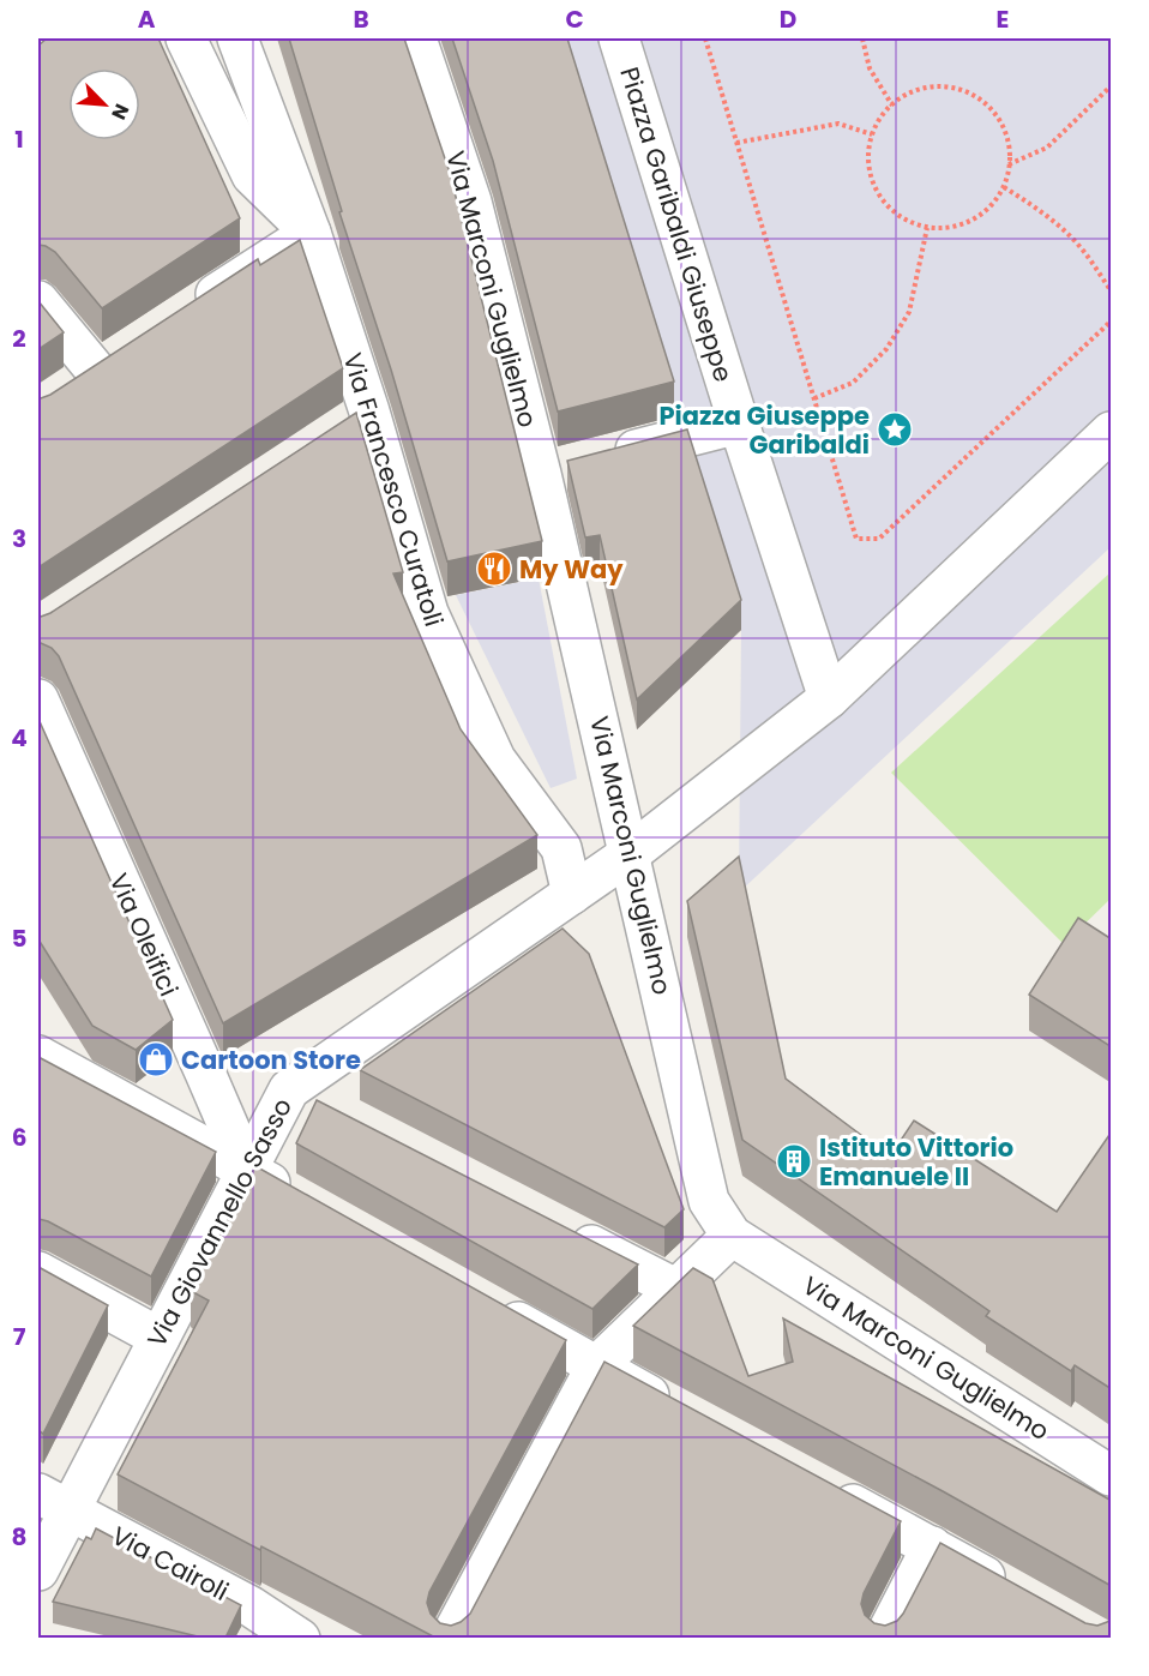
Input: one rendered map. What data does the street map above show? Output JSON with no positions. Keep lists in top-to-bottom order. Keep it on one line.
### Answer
{"streets":{"street":["Piazza Garibaldi Giuseppe","Via Marconi Guglielmo","Via Francesco Curatoli","Via Oleifici","Via Giovannello Sasso","Via Cairoli"]},"crossings":[["Via Marconi Guglielmo","Via Giovannello Sasso"],["Via Oleifici","Via Giovannello Sasso"],["Via Giovannello Sasso","Via Cairoli"]],"places":{"place":["Piazza Giuseppe Garibaldi"],"restaurant":["My Way"],"shop":["Cartoon Store"],"building":["Istituto Vittorio Emanuele II"]},"north":"bottom right","grid":{"columns":["A","B","C","D","E"],"rows":["1","2","3","4","5","6","7","8"]}}
